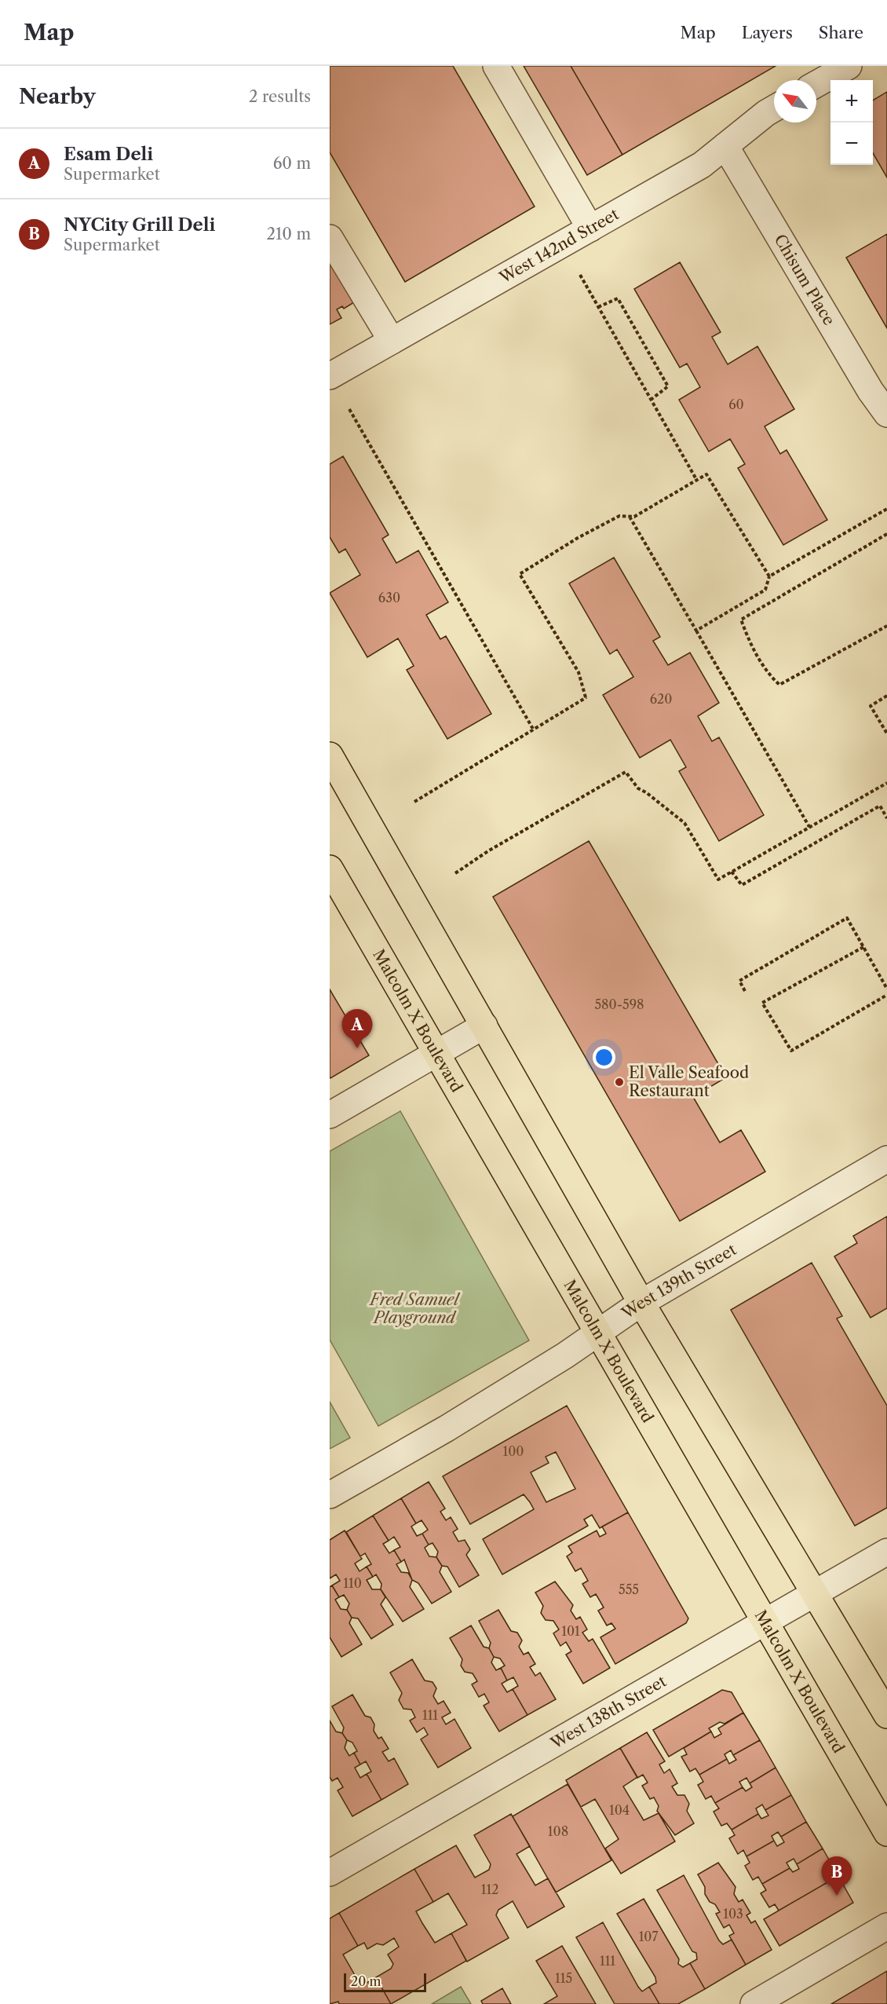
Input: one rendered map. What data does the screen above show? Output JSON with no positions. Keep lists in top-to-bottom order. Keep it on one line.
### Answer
{"streets":{"main road":["Malcolm X Boulevard"],"street":["West 142nd Street","Chisum Place","West 139th Street","West 138th Street"]},"crossings":[["West 142nd Street","Chisum Place"],["Malcolm X Boulevard","West 139th Street"],["Malcolm X Boulevard","West 138th Street"]],"parks":["Fred Samuel Playground"],"places":["El Valle Seafood Restaurant"],"house_numbers":["60","630","620","580-598","100","110","555","101","111","104","108","112","103","107","111","115"],"scale_bar":"20 m","north":"top left","page":{"header":"Map","nav":["Map","Layers","Share"],"heading":["Nearby","2 results"],"map_buttons":["+","−"],"list":[{"mark":"A","name":"Esam Deli","note":"Supermarket","value":"60 m"},{"mark":"B","name":"NYCity Grill Deli","note":"Supermarket","value":"210 m"}],"pins":["A","B"],"scale":"20 m"}}
